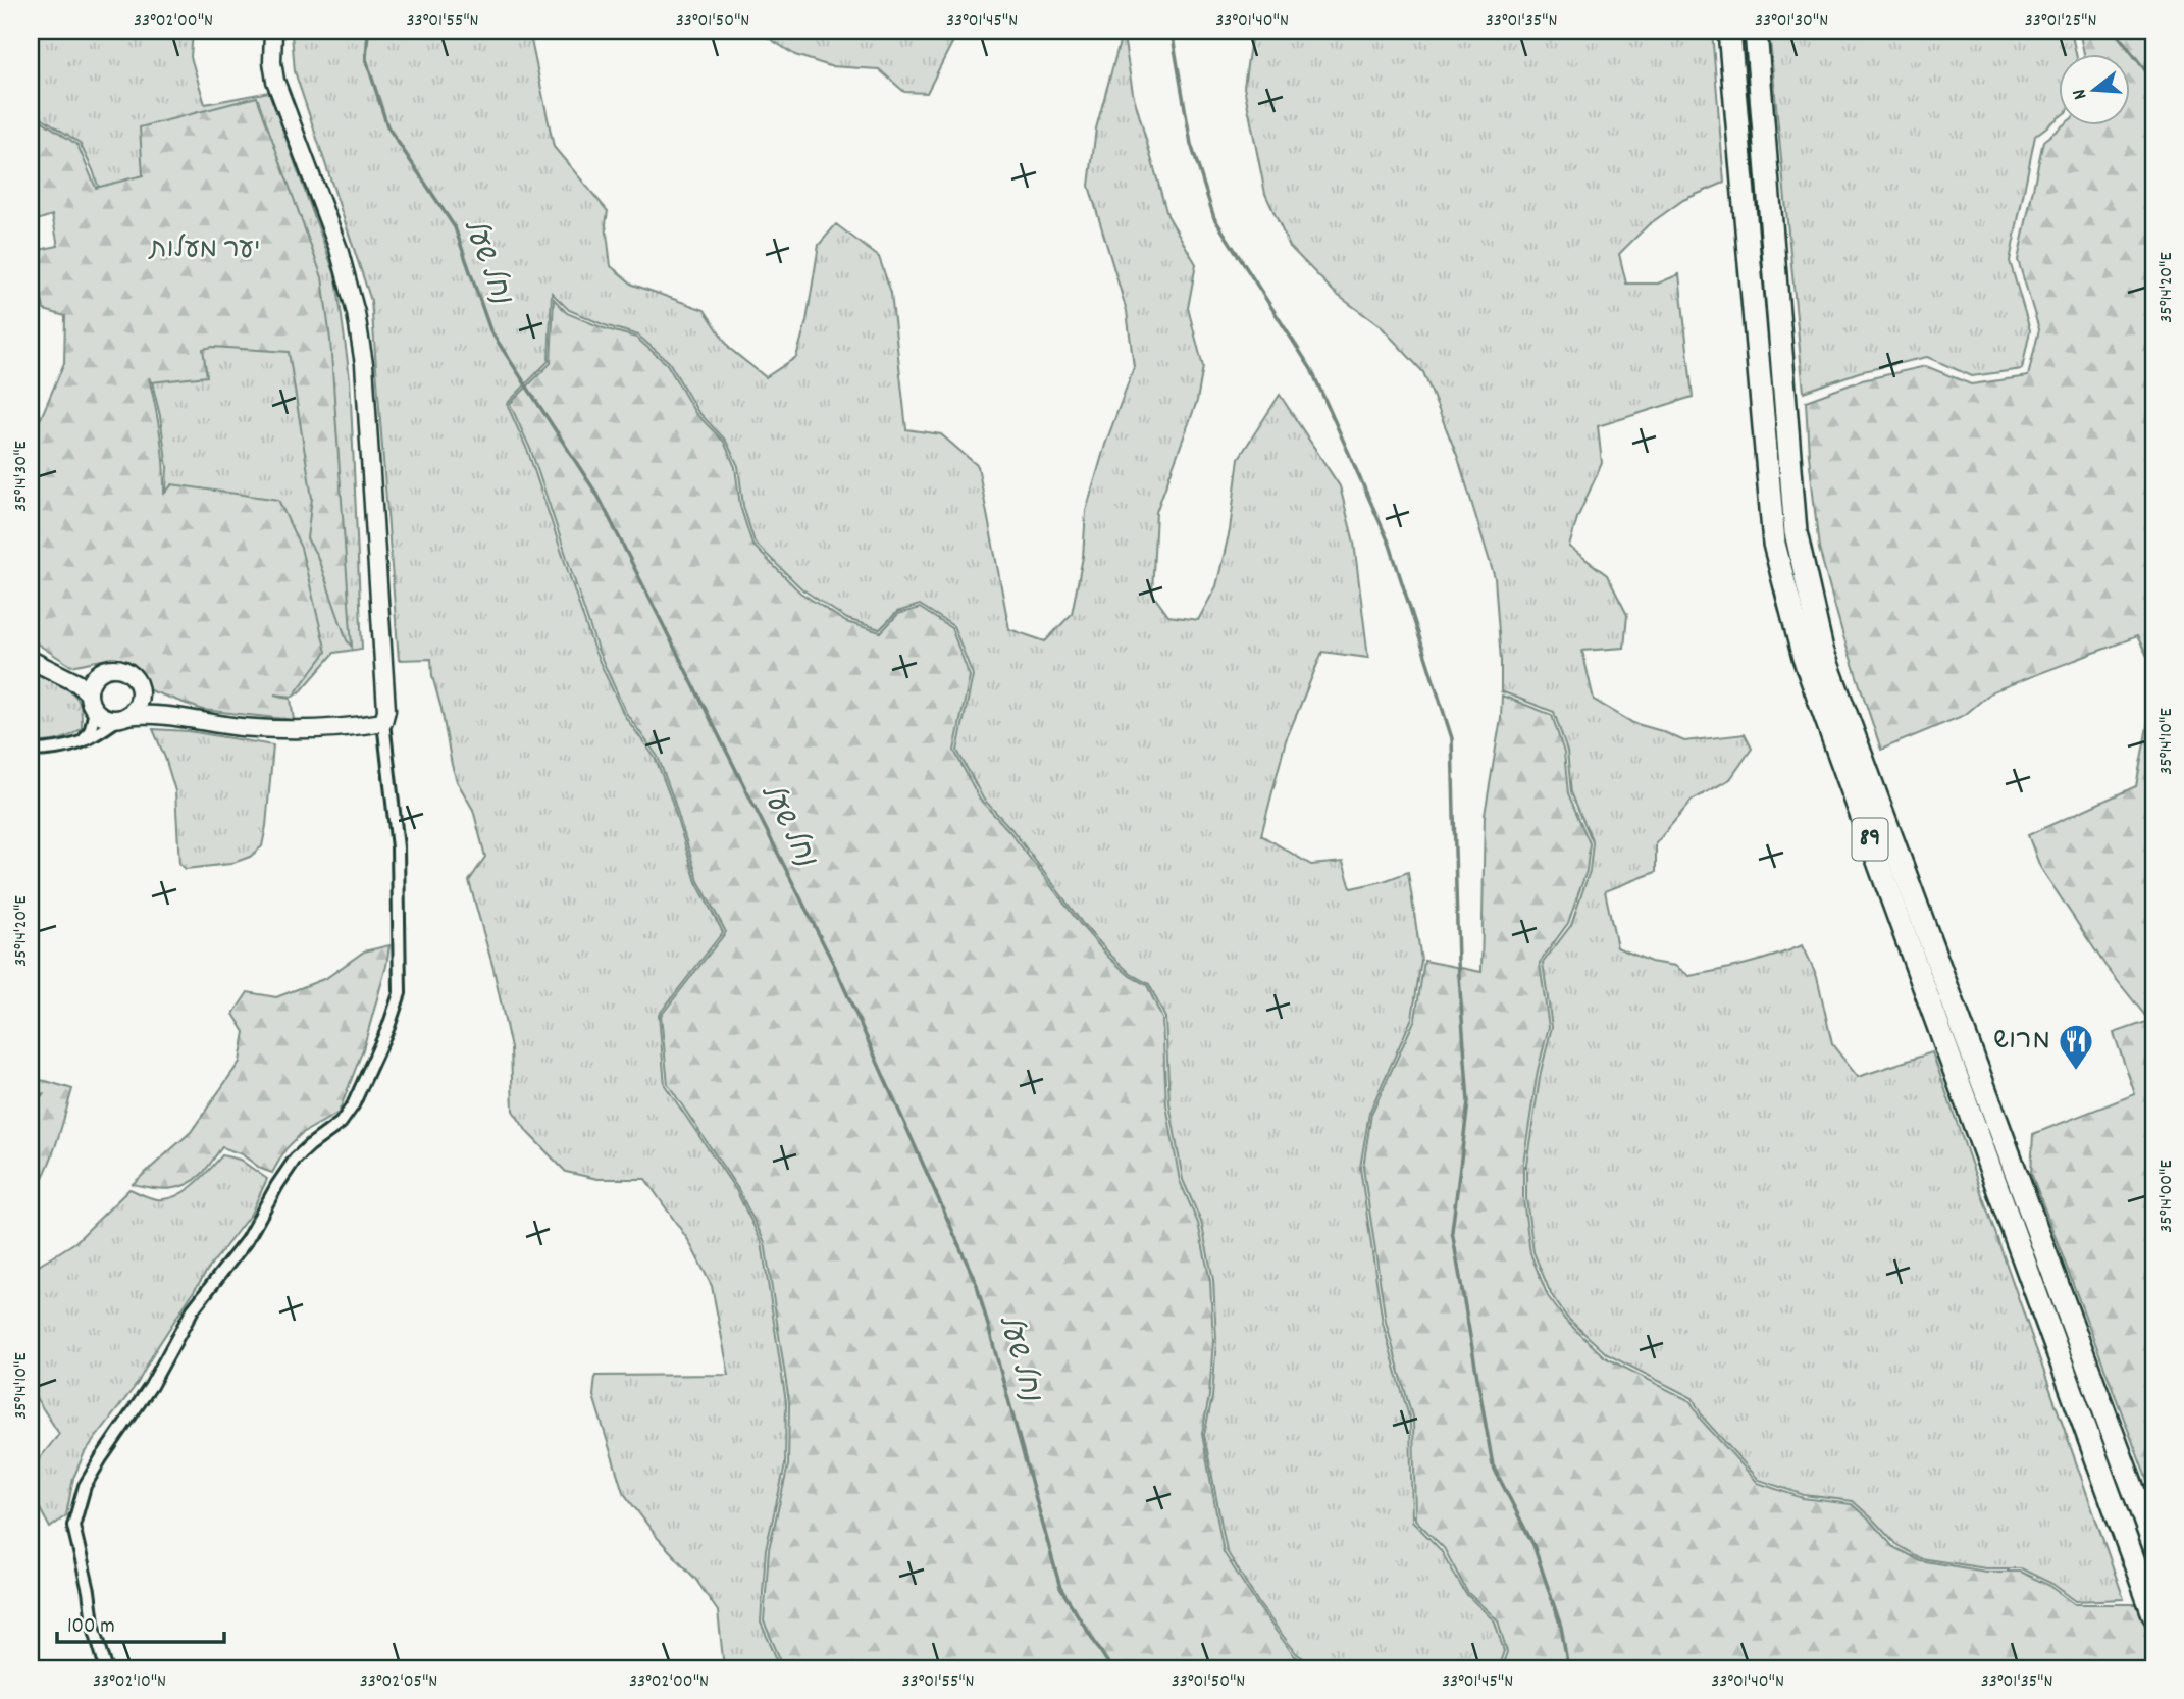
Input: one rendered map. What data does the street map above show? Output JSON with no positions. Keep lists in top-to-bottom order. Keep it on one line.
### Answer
{"streets":{"highway":["89"]},"water":["נחל שעל"],"parks":["יער מעלות"],"places":{"restaurant":["מרוש"]},"scale_bar":"100 m","north":"left","coordinates":["33°02'00\"N","33°01'55\"N","33°01'50\"N","33°01'45\"N","33°01'40\"N","33°01'35\"N","33°01'30\"N","33°01'25\"N","35°14'20\"E","35°14'30\"E","35°14'10\"E","35°14'00\"E","33°02'10\"N","33°02'05\"N"]}
